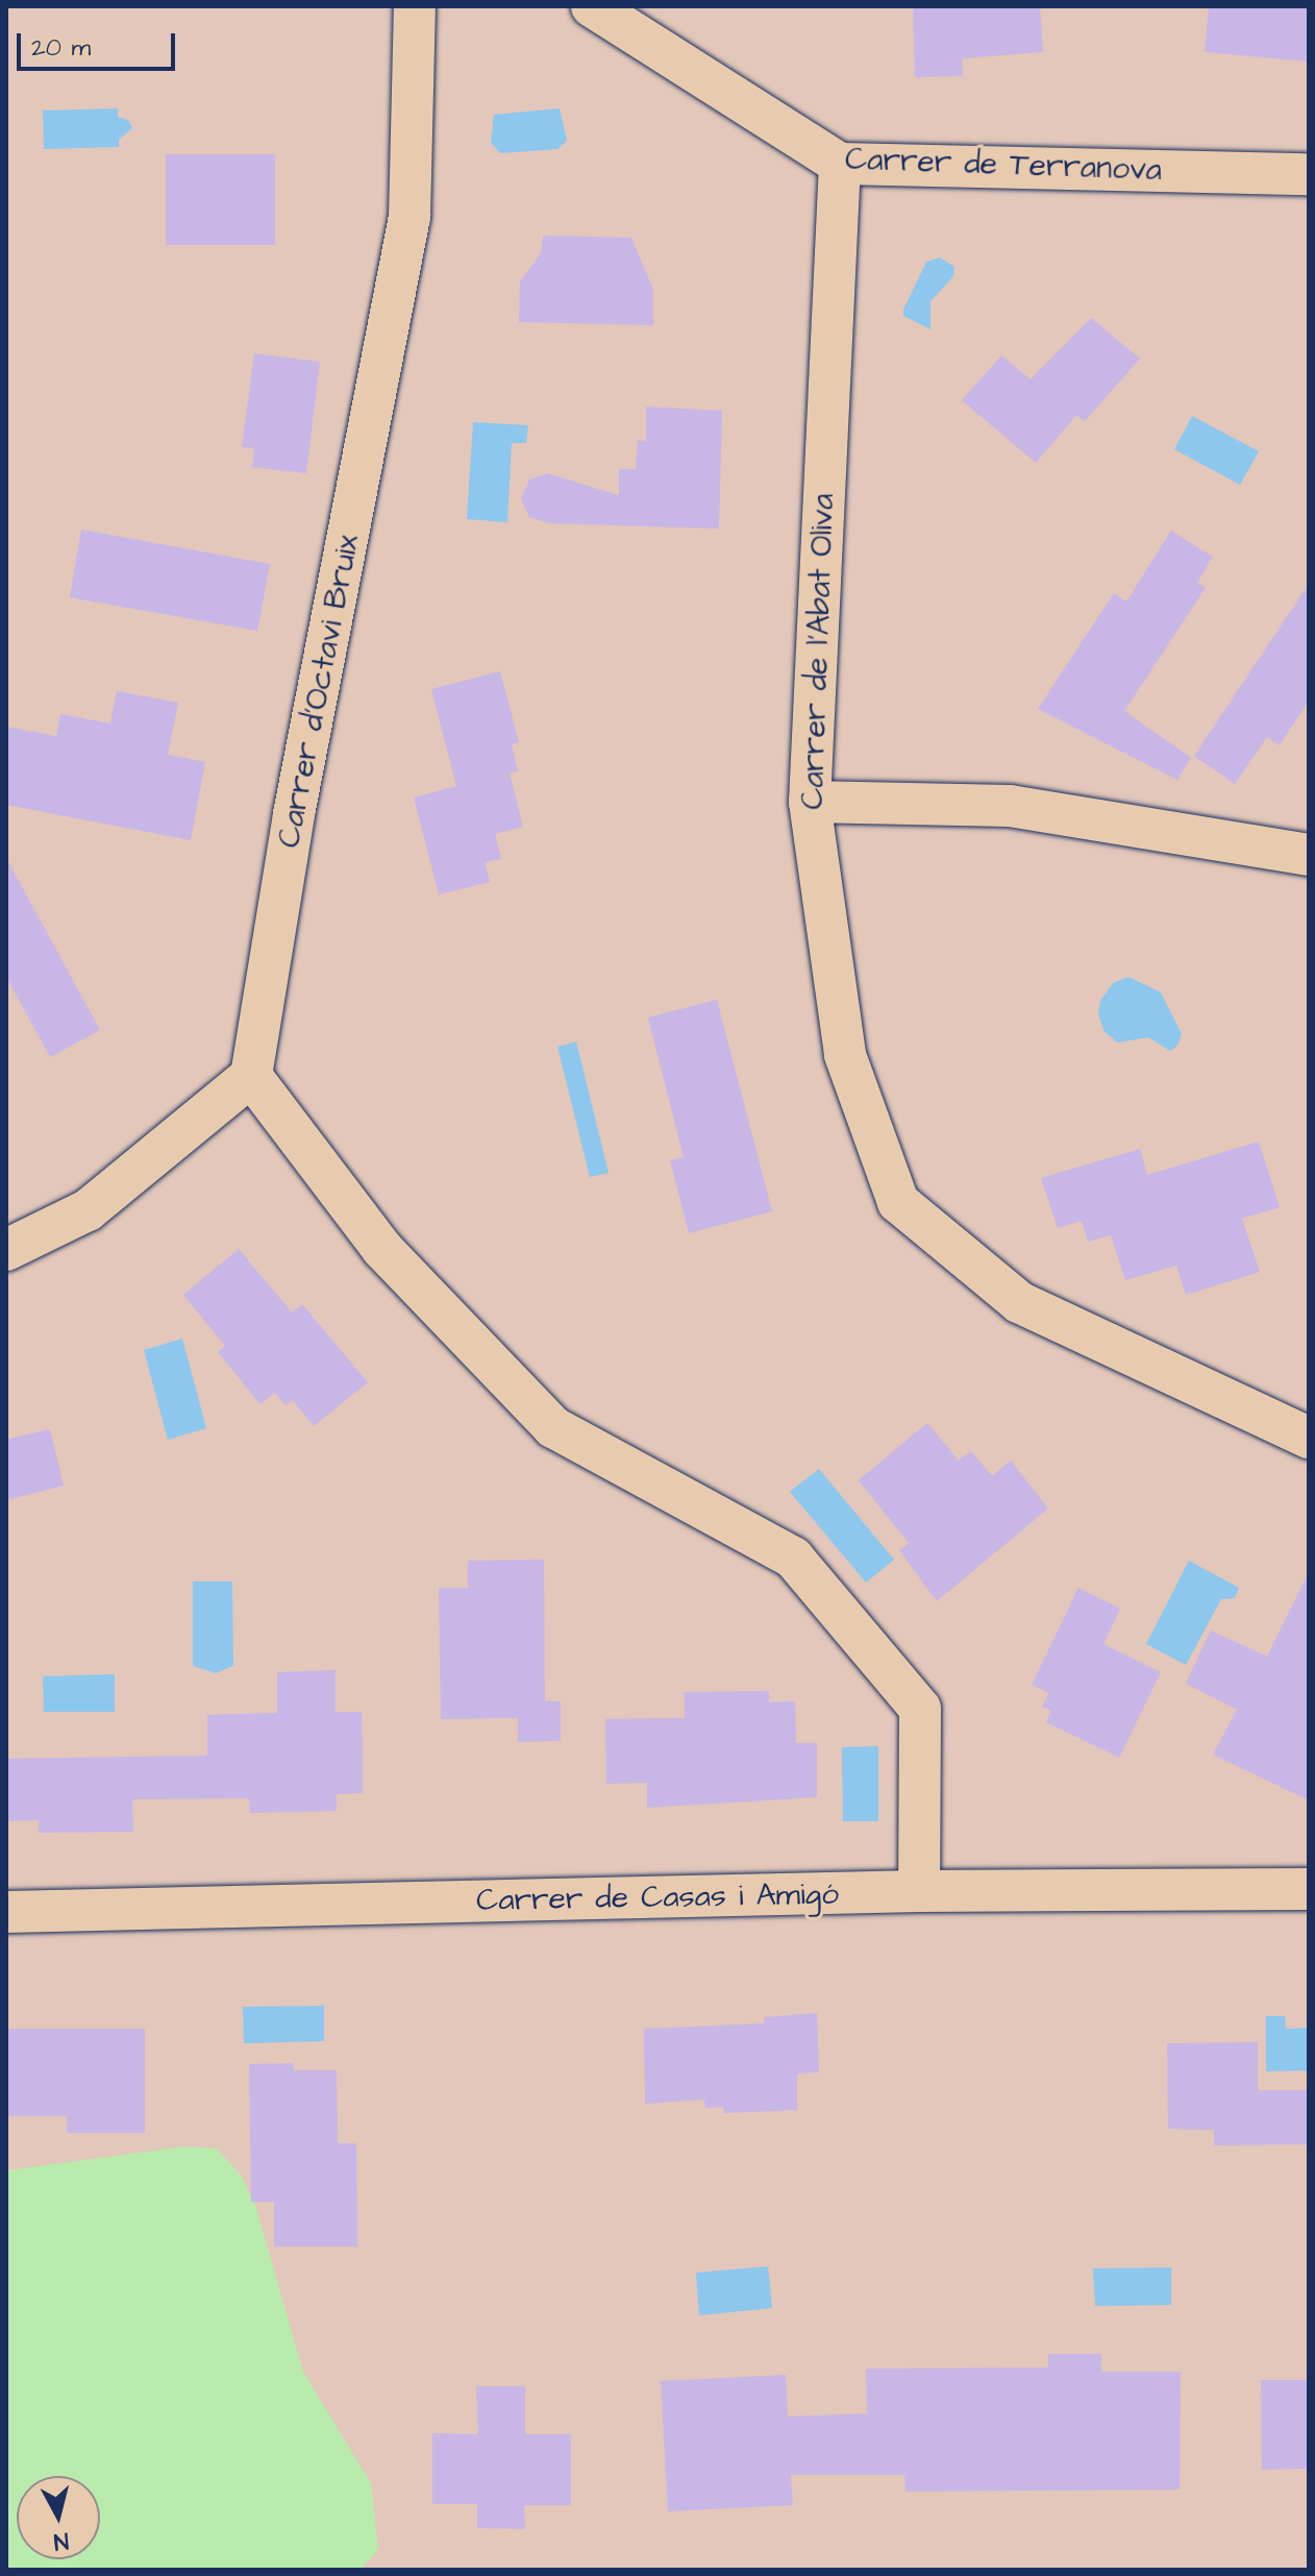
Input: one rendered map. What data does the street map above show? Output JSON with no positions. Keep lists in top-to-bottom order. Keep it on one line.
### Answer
{"streets":{"street":["Carrer de Terranova","Carrer de l'Abat Oliva","Carrer d'Octavi Bruix","Carrer de Casas i Amigó"]},"crossings":[["Carrer de Terranova","Carrer de l'Abat Oliva"]],"scale_bar":"20 m","north":"bottom"}
